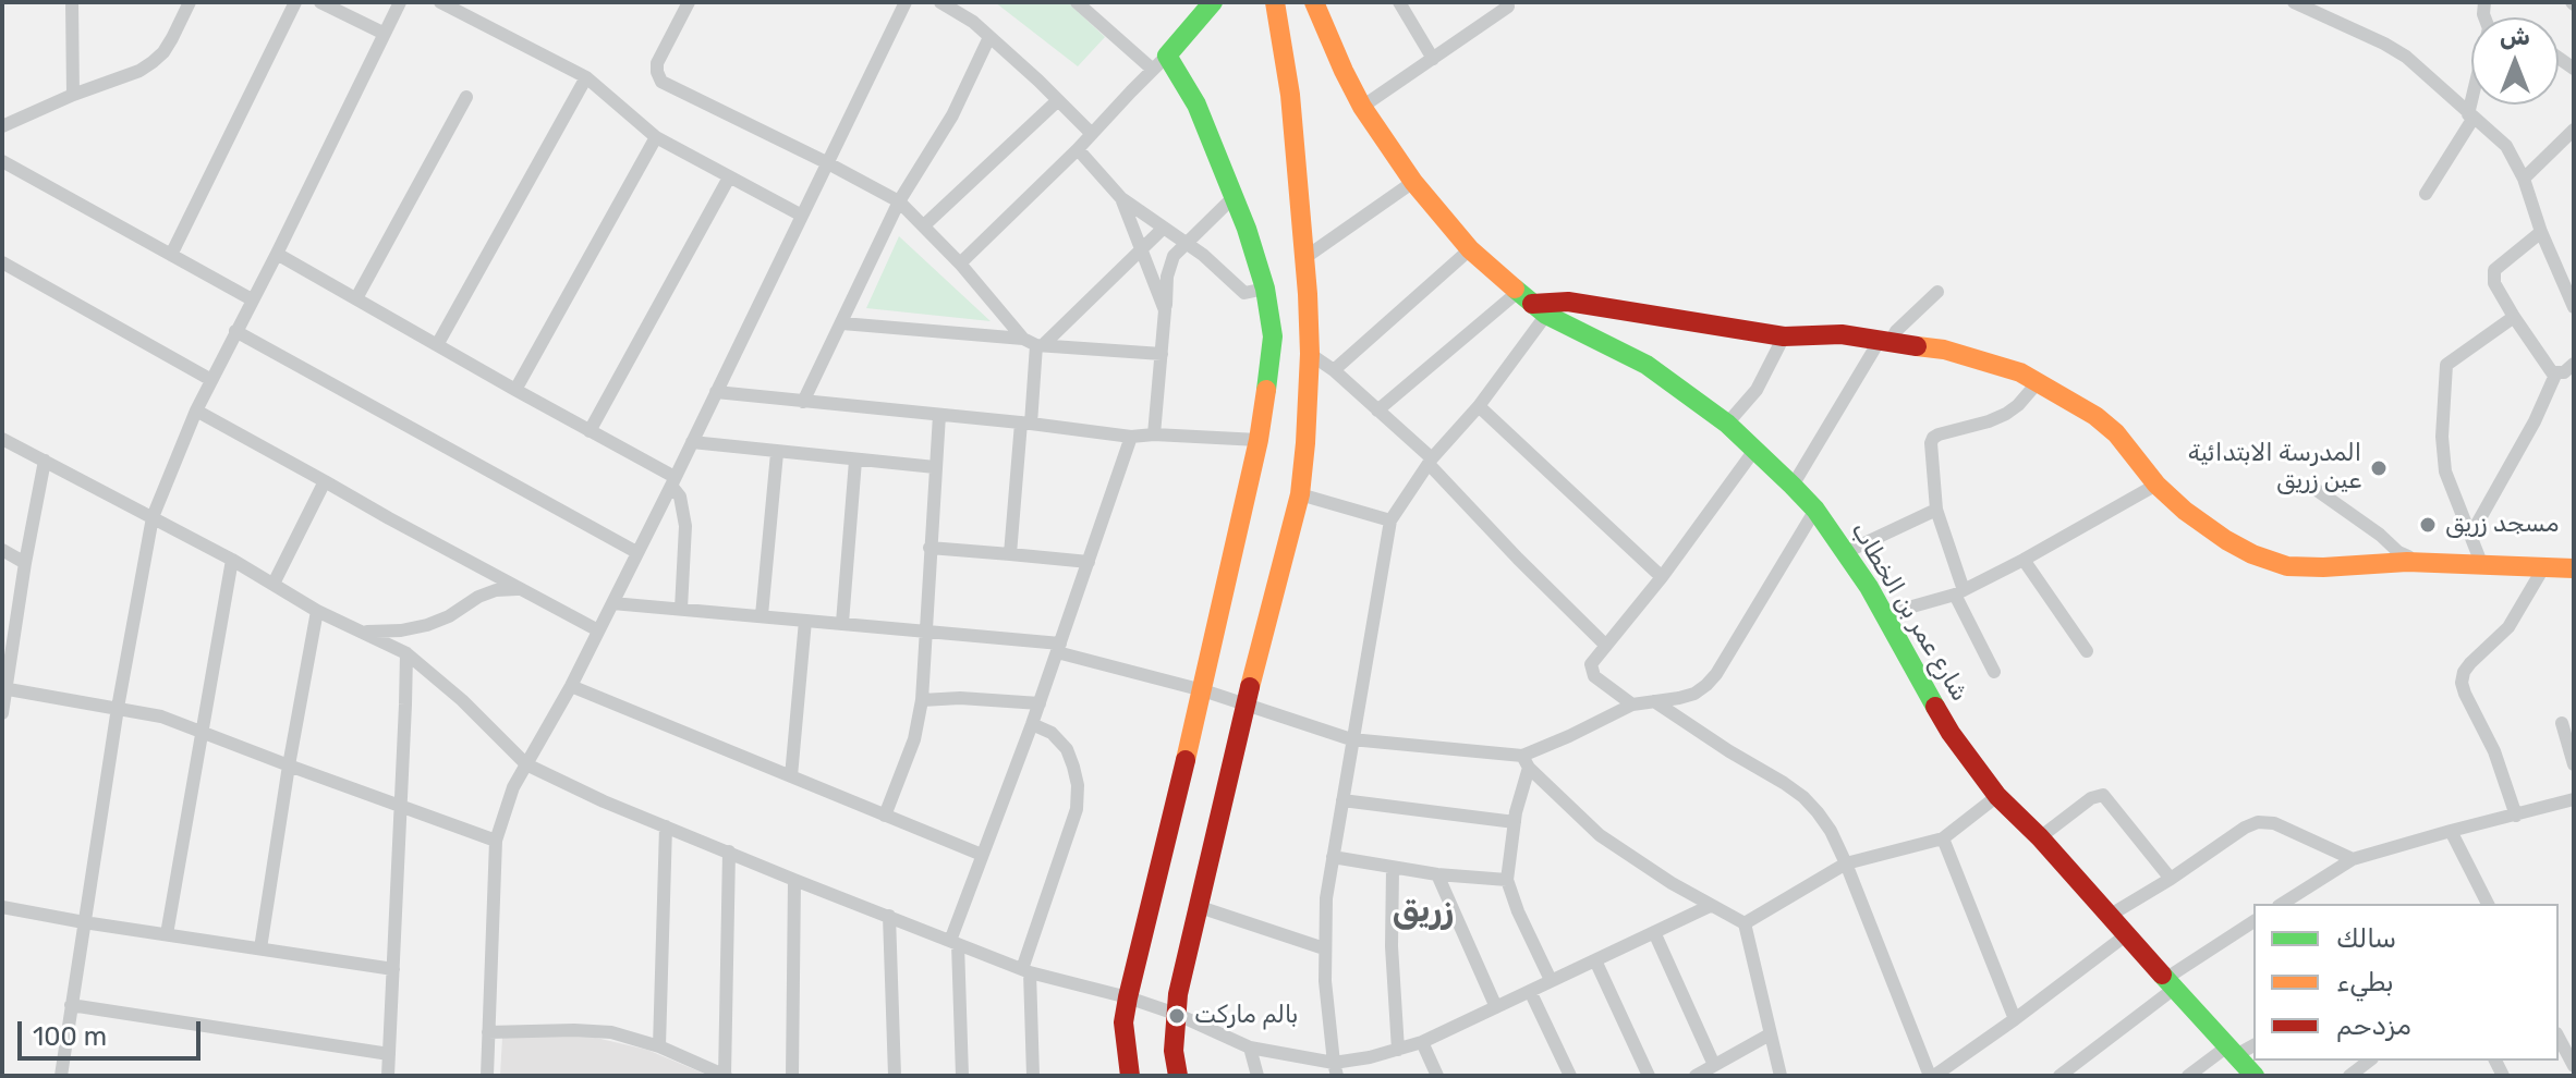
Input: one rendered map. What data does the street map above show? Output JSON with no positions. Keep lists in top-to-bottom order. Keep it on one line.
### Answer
{"streets":{"street":["شارع عمر بن الخطاب"]},"districts":["زريق"],"places":["المدرسة الابتدائية عين زريق","مسجد زريق","بالم ماركت"],"legend":["سالك","بطيء","مزدحم"],"scale_bar":"100 m","north":"top"}
